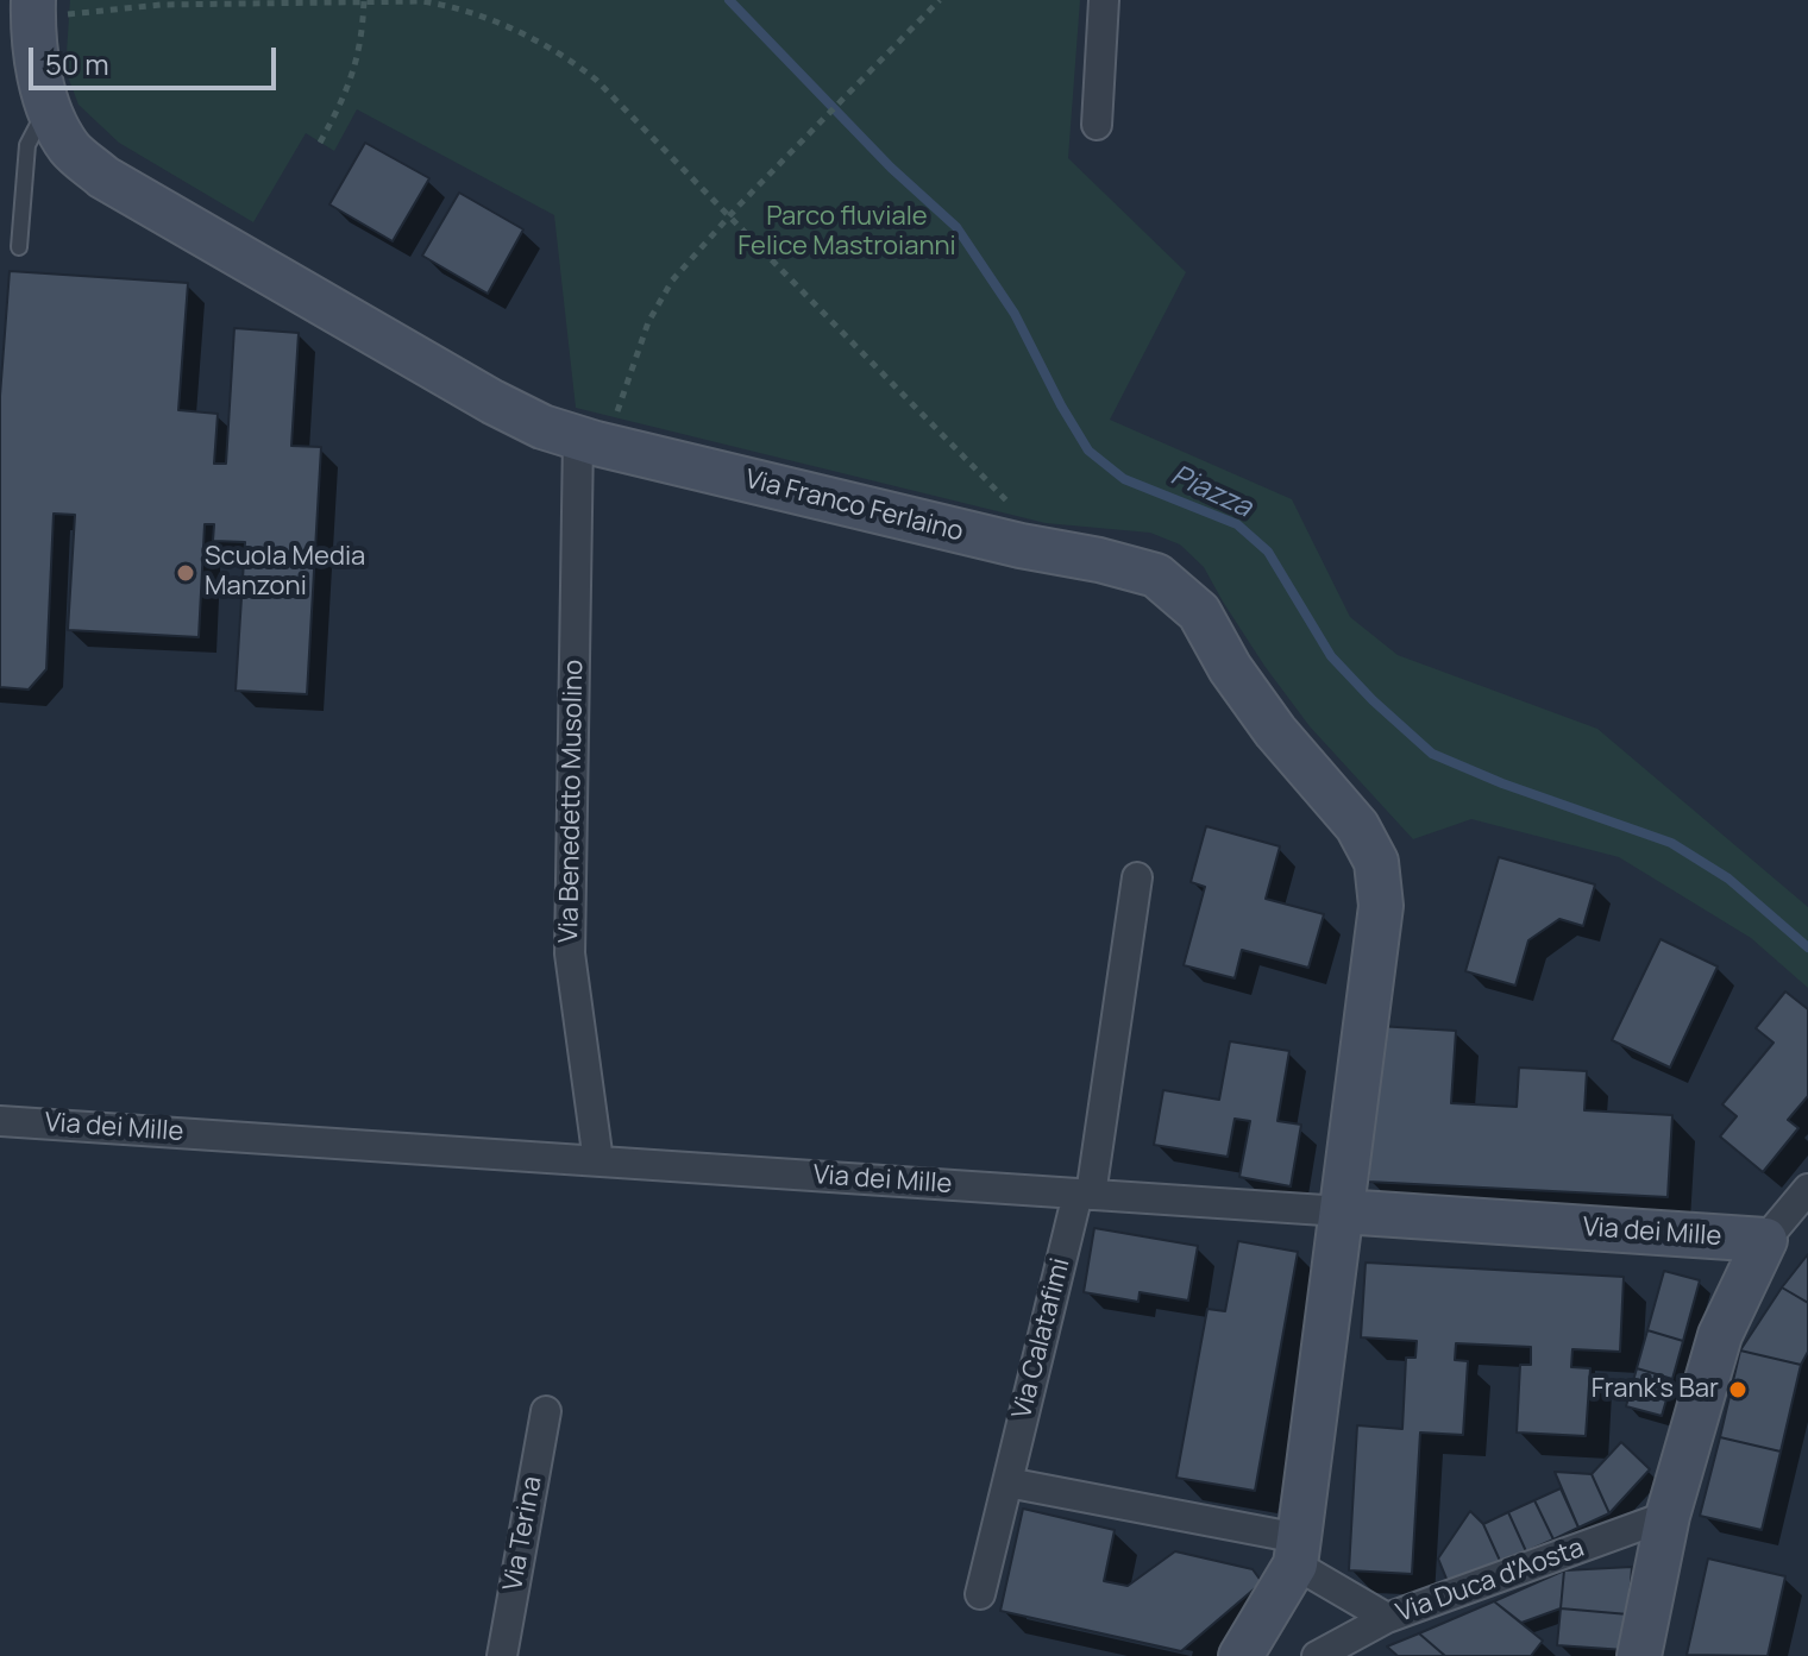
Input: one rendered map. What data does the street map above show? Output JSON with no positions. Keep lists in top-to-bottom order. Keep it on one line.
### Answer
{"streets":{"main road":["Via Franco Ferlaino","Via dei Mille"],"street":["Via Benedetto Musolino","Via Calatafimi","Via Terina","Via Duca d'Aosta"]},"crossings":[["Via Franco Ferlaino","Via Benedetto Musolino"],["Via Franco Ferlaino","Via dei Mille"],["Via Benedetto Musolino","Via dei Mille"],["Via dei Mille","Via Calatafimi"]],"water":["Piazza"],"parks":["Parco fluviale Felice Mastroianni"],"places":["Scuola Media Manzoni","Frank's Bar"],"scale_bar":"50 m"}
